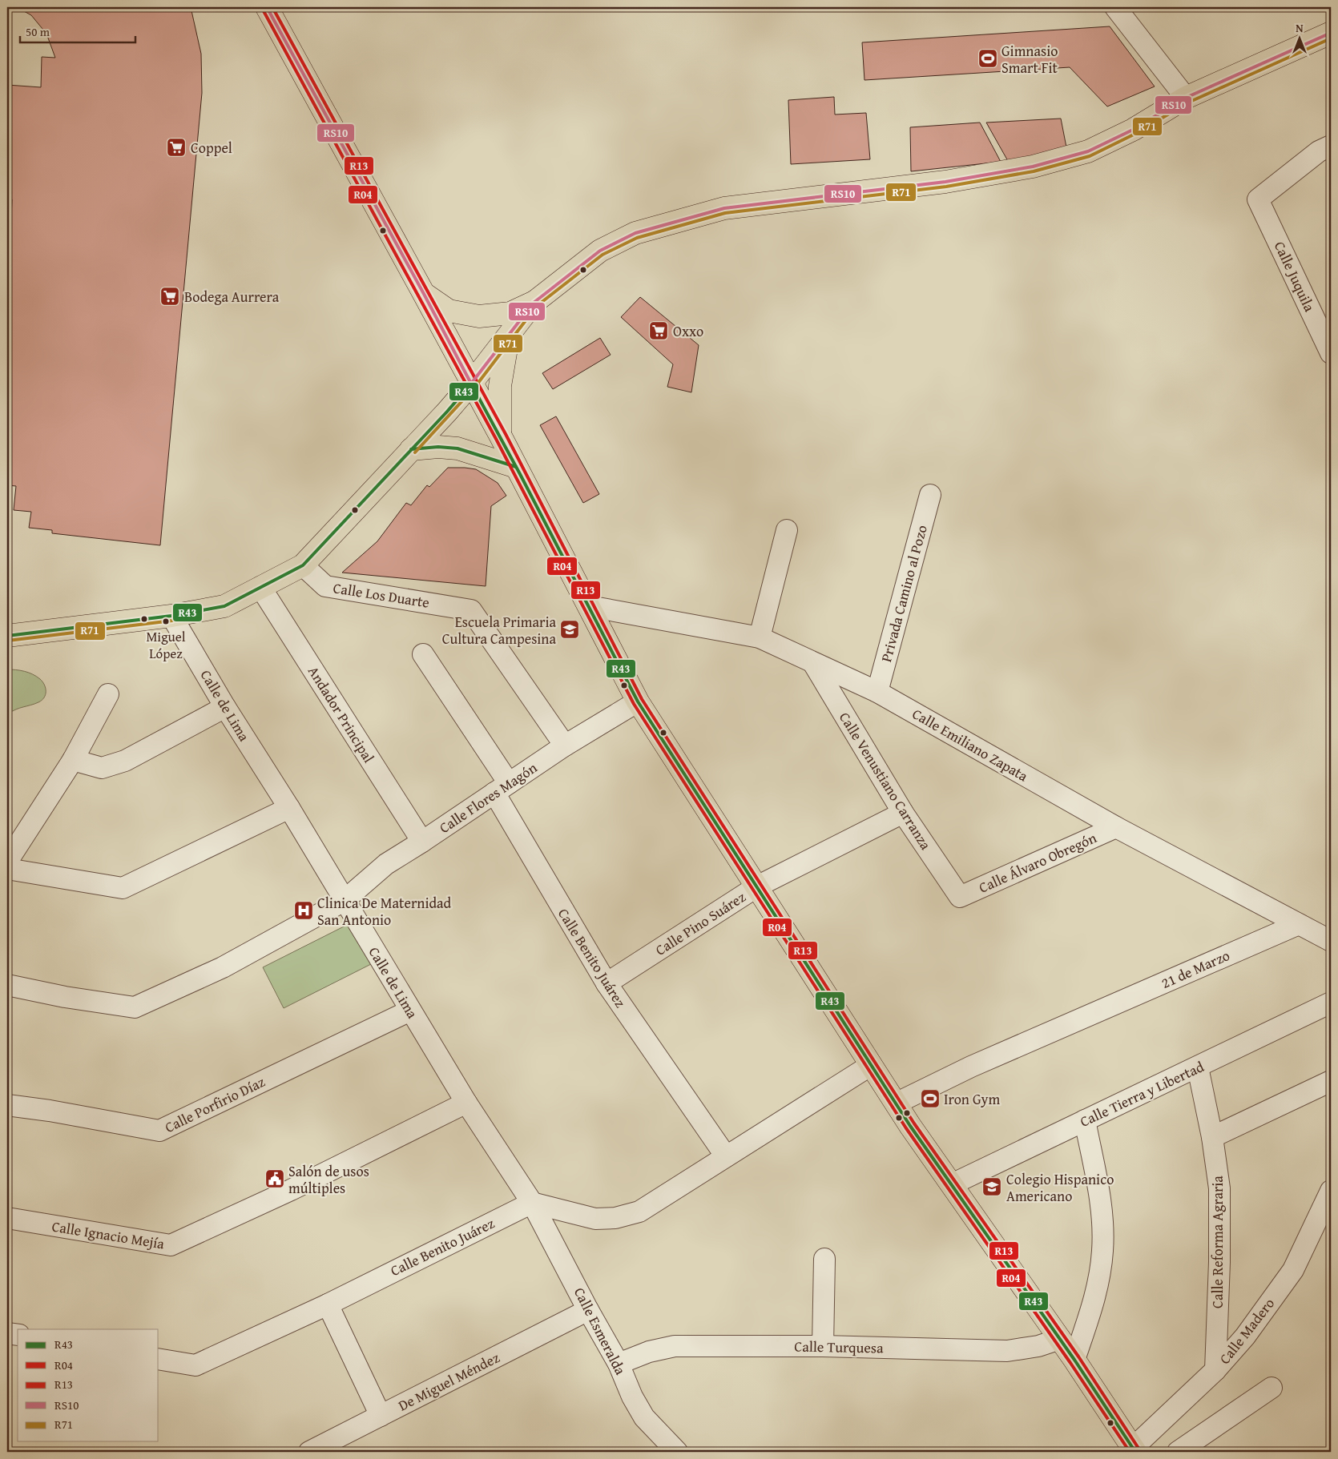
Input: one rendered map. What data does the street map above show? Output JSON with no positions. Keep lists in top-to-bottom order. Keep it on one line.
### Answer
{"streets":{"street":["Calle Juquila","Privada Camino al Pozo","Calle Los Duarte","Calle de Lima","Andador Principal","Calle Emiliano Zapata","Calle Venustiano Carranza","Calle Flores Magón","Calle Álvaro Obregón","Calle Pino Suárez","Calle Benito Juárez","21 de Marzo","Calle Tierra y Libertad","Calle Porfirio Díaz","Calle Ignacio Mejía","Calle Reforma Agraria","Calle Esmeralda","Calle Madero","Calle Turquesa","De Miguel Méndez"]},"crossings":[["Privada Camino al Pozo","Calle Emiliano Zapata"],["Calle Los Duarte","Calle Flores Magón"],["Calle de Lima","Calle Flores Magón"],["Calle de Lima","Calle Benito Juárez"],["Calle de Lima","Calle Porfirio Díaz"],["Calle de Lima","Calle Ignacio Mejía"],["Calle de Lima","Calle Esmeralda"],["Andador Principal","Calle Flores Magón"],["Calle Emiliano Zapata","Calle Venustiano Carranza"],["Calle Emiliano Zapata","Calle Álvaro Obregón"],["Calle Emiliano Zapata","21 de Marzo"],["Calle Venustiano Carranza","Calle Álvaro Obregón"],["Calle Venustiano Carranza","Calle Pino Suárez"],["Calle Flores Magón","Calle Benito Juárez"],["Calle Pino Suárez","Calle Benito Juárez"],["Calle Benito Juárez","Calle Esmeralda"],["Calle Tierra y Libertad","Calle Reforma Agraria"],["Calle Reforma Agraria","Calle Madero"],["Calle Esmeralda","Calle Turquesa"],["Calle Esmeralda","De Miguel Méndez"]],"places":{"sports":["Gimnasio Smart Fit","Iron Gym"],"supermarket":["Coppel","Bodega Aurrera","Oxxo"],"other":["Miguel López"],"school or university":["Escuela Primaria Cultura Campesina","Colegio Hispanico Americano"],"hospital":["Clinica De Maternidad San Antonio"],"public building":["Salón de usos múltiples"]},"lines":["transit line R13","transit line RS10","transit line R04","transit line R71","transit line R43"],"legend":["R43","R04","R13","RS10","R71"],"scale_bar":"50 m","north":"top"}
